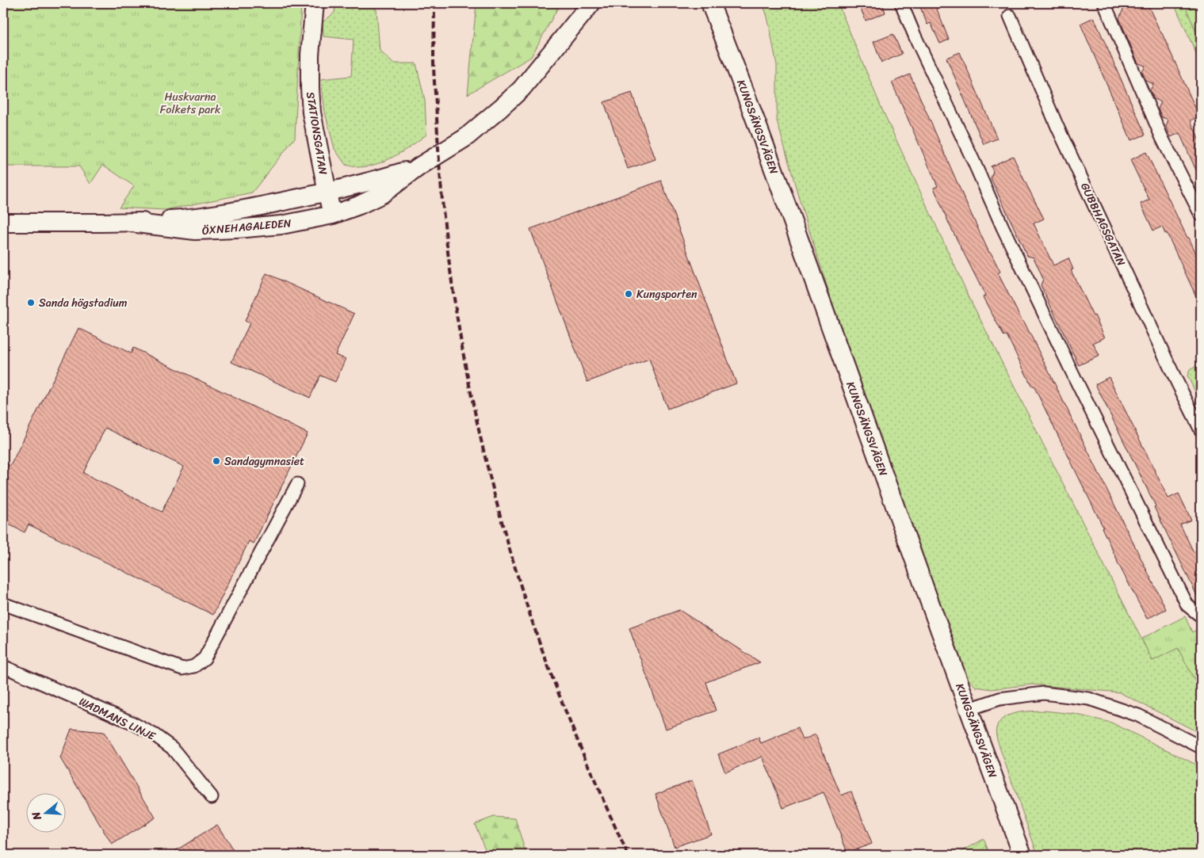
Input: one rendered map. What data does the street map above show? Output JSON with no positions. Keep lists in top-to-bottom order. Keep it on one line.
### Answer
{"streets":{"street":["KUNGSÄNGSVÄGEN","STATIONSGATAN","GUBBHAGSGATAN","ÖXNEHAGALEDEN","WADMANS LINJE"]},"crossings":[["STATIONSGATAN","ÖXNEHAGALEDEN"]],"parks":["Huskvarna Folkets park"],"places":["Kungsporten","Sanda högstadium","Sandagymnasiet"],"north":"left"}
